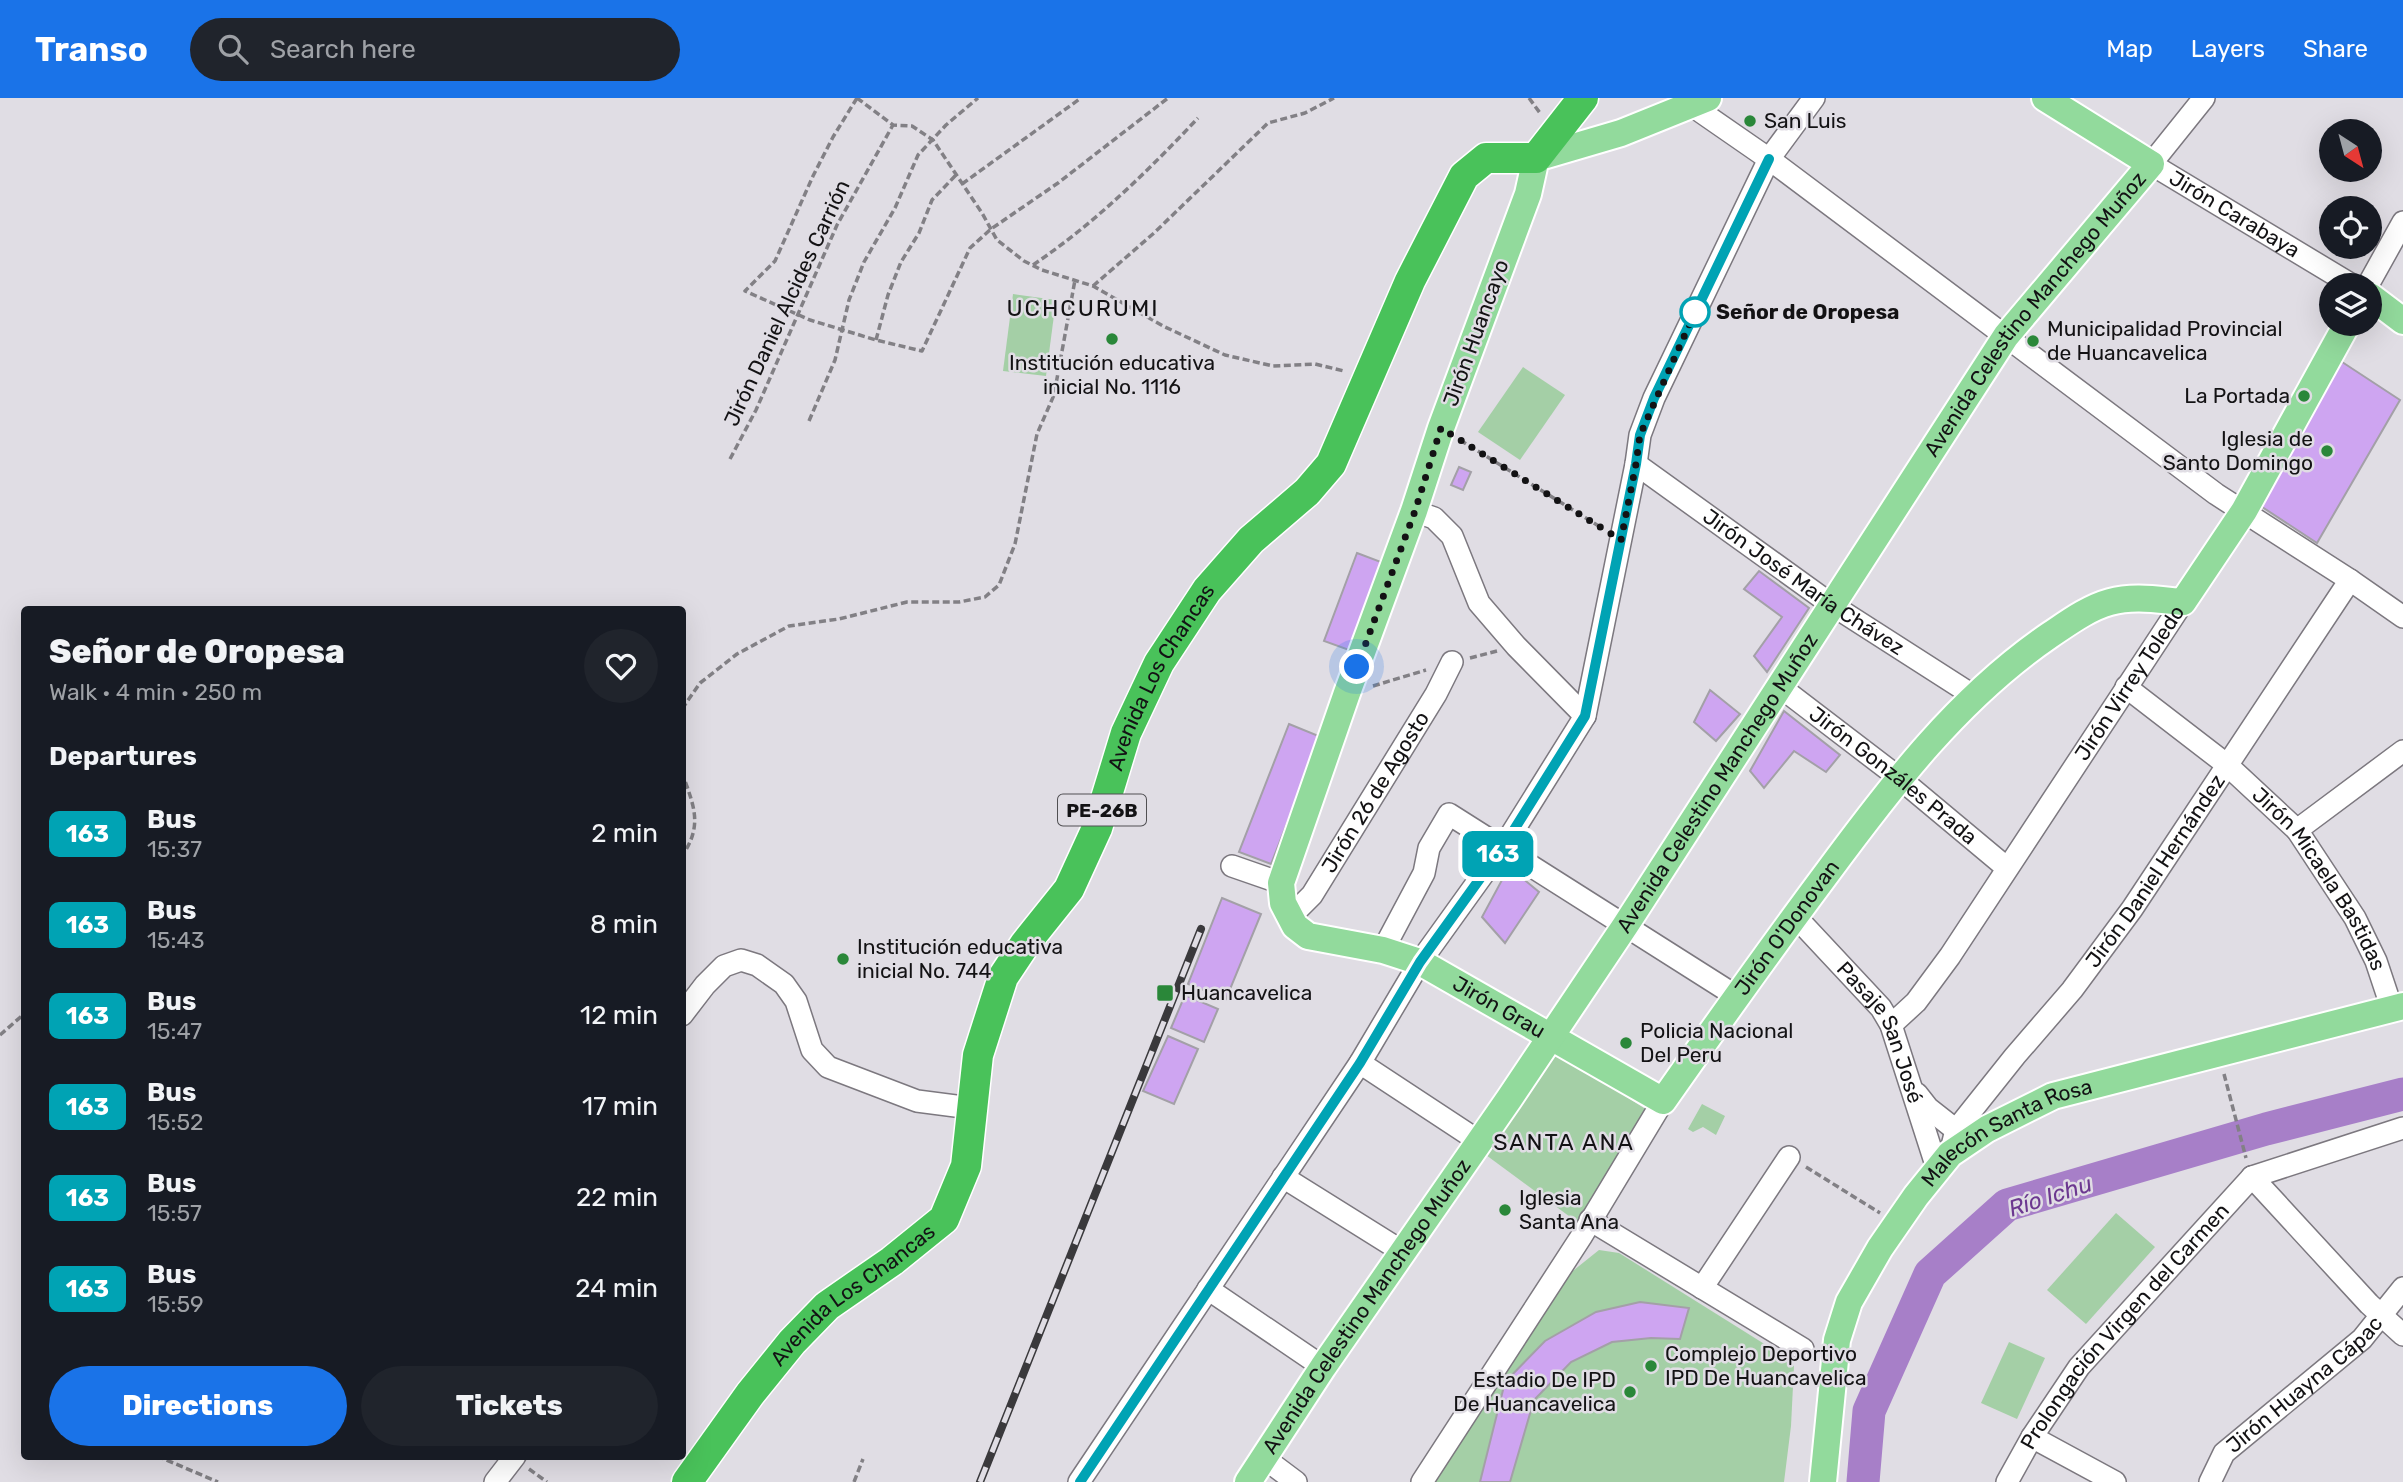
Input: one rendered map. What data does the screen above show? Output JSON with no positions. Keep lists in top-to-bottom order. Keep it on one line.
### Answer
{"streets":{"highway":["Avenida Los Chancas","PE-26B"],"main road":["Jirón Carabaya","Avenida Celestino Manchego Muñoz","Jirón Huancayo","Jirón Virrey Toledo","Jirón O'Donovan","Jirón Grau","Malecón Santa Rosa"],"street":["Jirón José María Chávez","Jirón Gonzáles Prada","Jirón 26 de Agosto","Jirón Daniel Hernández","Jirón Micaela Bastidas","Pasaje San José","Prolongación Virgen del Carmen","Jirón Huayna Cápac"],"path":["Jirón Daniel Alcides Carrión"]},"crossings":[["Jirón Carabaya","Avenida Celestino Manchego Muñoz"],["Avenida Celestino Manchego Muñoz","Jirón José María Chávez"],["Avenida Celestino Manchego Muñoz","Jirón Gonzáles Prada"],["Avenida Celestino Manchego Muñoz","Jirón Grau"],["Jirón Huancayo","Avenida Los Chancas"],["Jirón Huancayo","PE-26B"],["Jirón José María Chávez","Jirón O'Donovan"],["Avenida Los Chancas","PE-26B"],["Jirón Virrey Toledo","Jirón Gonzáles Prada"],["Jirón Virrey Toledo","Jirón Micaela Bastidas"],["Jirón Virrey Toledo","Jirón O'Donovan"],["Jirón Virrey Toledo","Pasaje San José"],["Jirón Gonzáles Prada","Jirón O'Donovan"],["Jirón 26 de Agosto","Jirón Grau"],["Jirón Daniel Hernández","Jirón Micaela Bastidas"],["Jirón Daniel Hernández","Pasaje San José"],["Jirón Daniel Hernández","Malecón Santa Rosa"],["Jirón Micaela Bastidas","Malecón Santa Rosa"],["Jirón O'Donovan","Jirón Grau"],["Jirón O'Donovan","Pasaje San José"],["Pasaje San José","Malecón Santa Rosa"]],"districts":["UCHCURUMI","SANTA ANA"],"water":["Río Ichu"],"places":{"other":["San Luis","Señor de Oropesa","Institución educativa inicial No. 1116","Municipalidad Provincial de Huancavelica","La Portada","Iglesia de Santo Domingo","Institución educativa inicial No. 744","Policia Nacional Del Peru","Iglesia Santa Ana","Complejo Deportivo IPD De Huancavelica","Estadio De IPD De Huancavelica"],"transit":["Huancavelica"]},"lines":["bus line 163"],"north":"bottom right","page":{"header":"Transo","search":"Search here","nav":["Map","Layers","Share"],"on_map":"163","heading":[["Señor de Oropesa","Walk · 4 min · 250 m"],"Departures"],"list":[{"mark":"163","name":"Bus","note":"15:37","value":"2 min"},{"mark":"163","name":"Bus","note":"15:43","value":"8 min"},{"mark":"163","name":"Bus","note":"15:47","value":"12 min"},{"mark":"163","name":"Bus","note":"15:52","value":"17 min"},{"mark":"163","name":"Bus","note":"15:57","value":"22 min"},{"mark":"163","name":"Bus","note":"15:59","value":"24 min"}],"buttons":["Directions","Tickets"]}}
